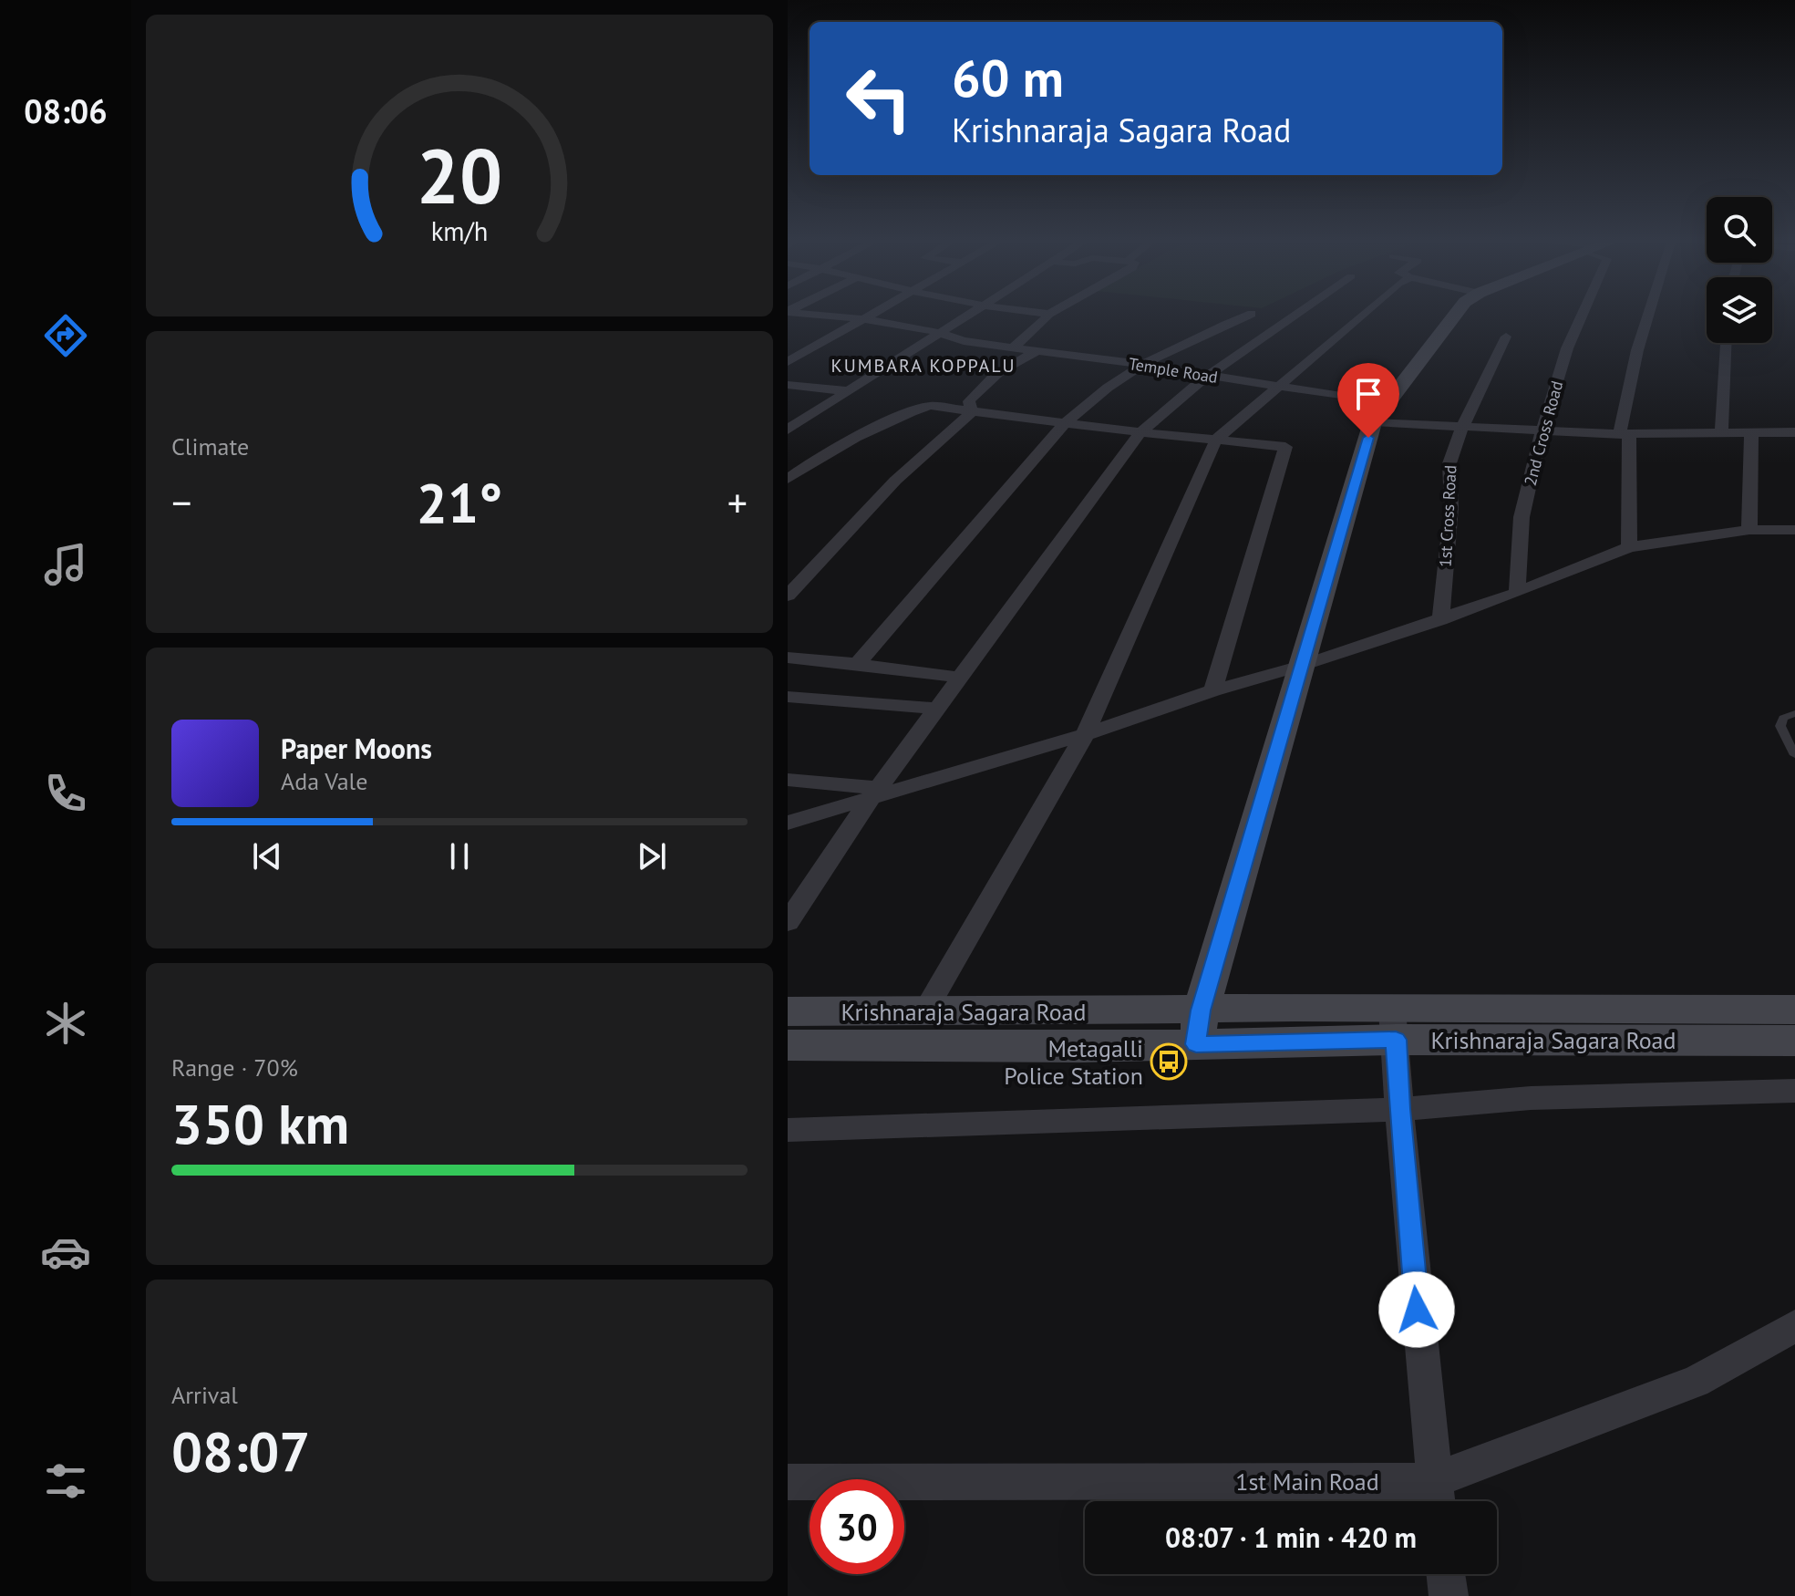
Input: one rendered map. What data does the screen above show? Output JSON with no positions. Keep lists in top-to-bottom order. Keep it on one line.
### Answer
{"streets":{"street":["Temple Road","2nd Cross Road","1st Cross Road","Krishnaraja Sagara Road","1st Main Road"]},"crossings":[["Temple Road","2nd Cross Road"],["Temple Road","1st Cross Road"]],"districts":["KUMBARA KOPPALU"],"places":{"bus stop":["Metagalli Police Station"]},"page":{"tabs":"08:06","turn":["60 m","Krishnaraja Sagara Road"],"tile":["Climate",["Range · 70%","350 km"],["Arrival","08:07"]],"heat":["−","21°","+"],"song":["Paper Moons","Ada Vale"],"limit":"30","trip":"08:07 · 1 min · 420 m","gauge":["20","km/h"]}}
